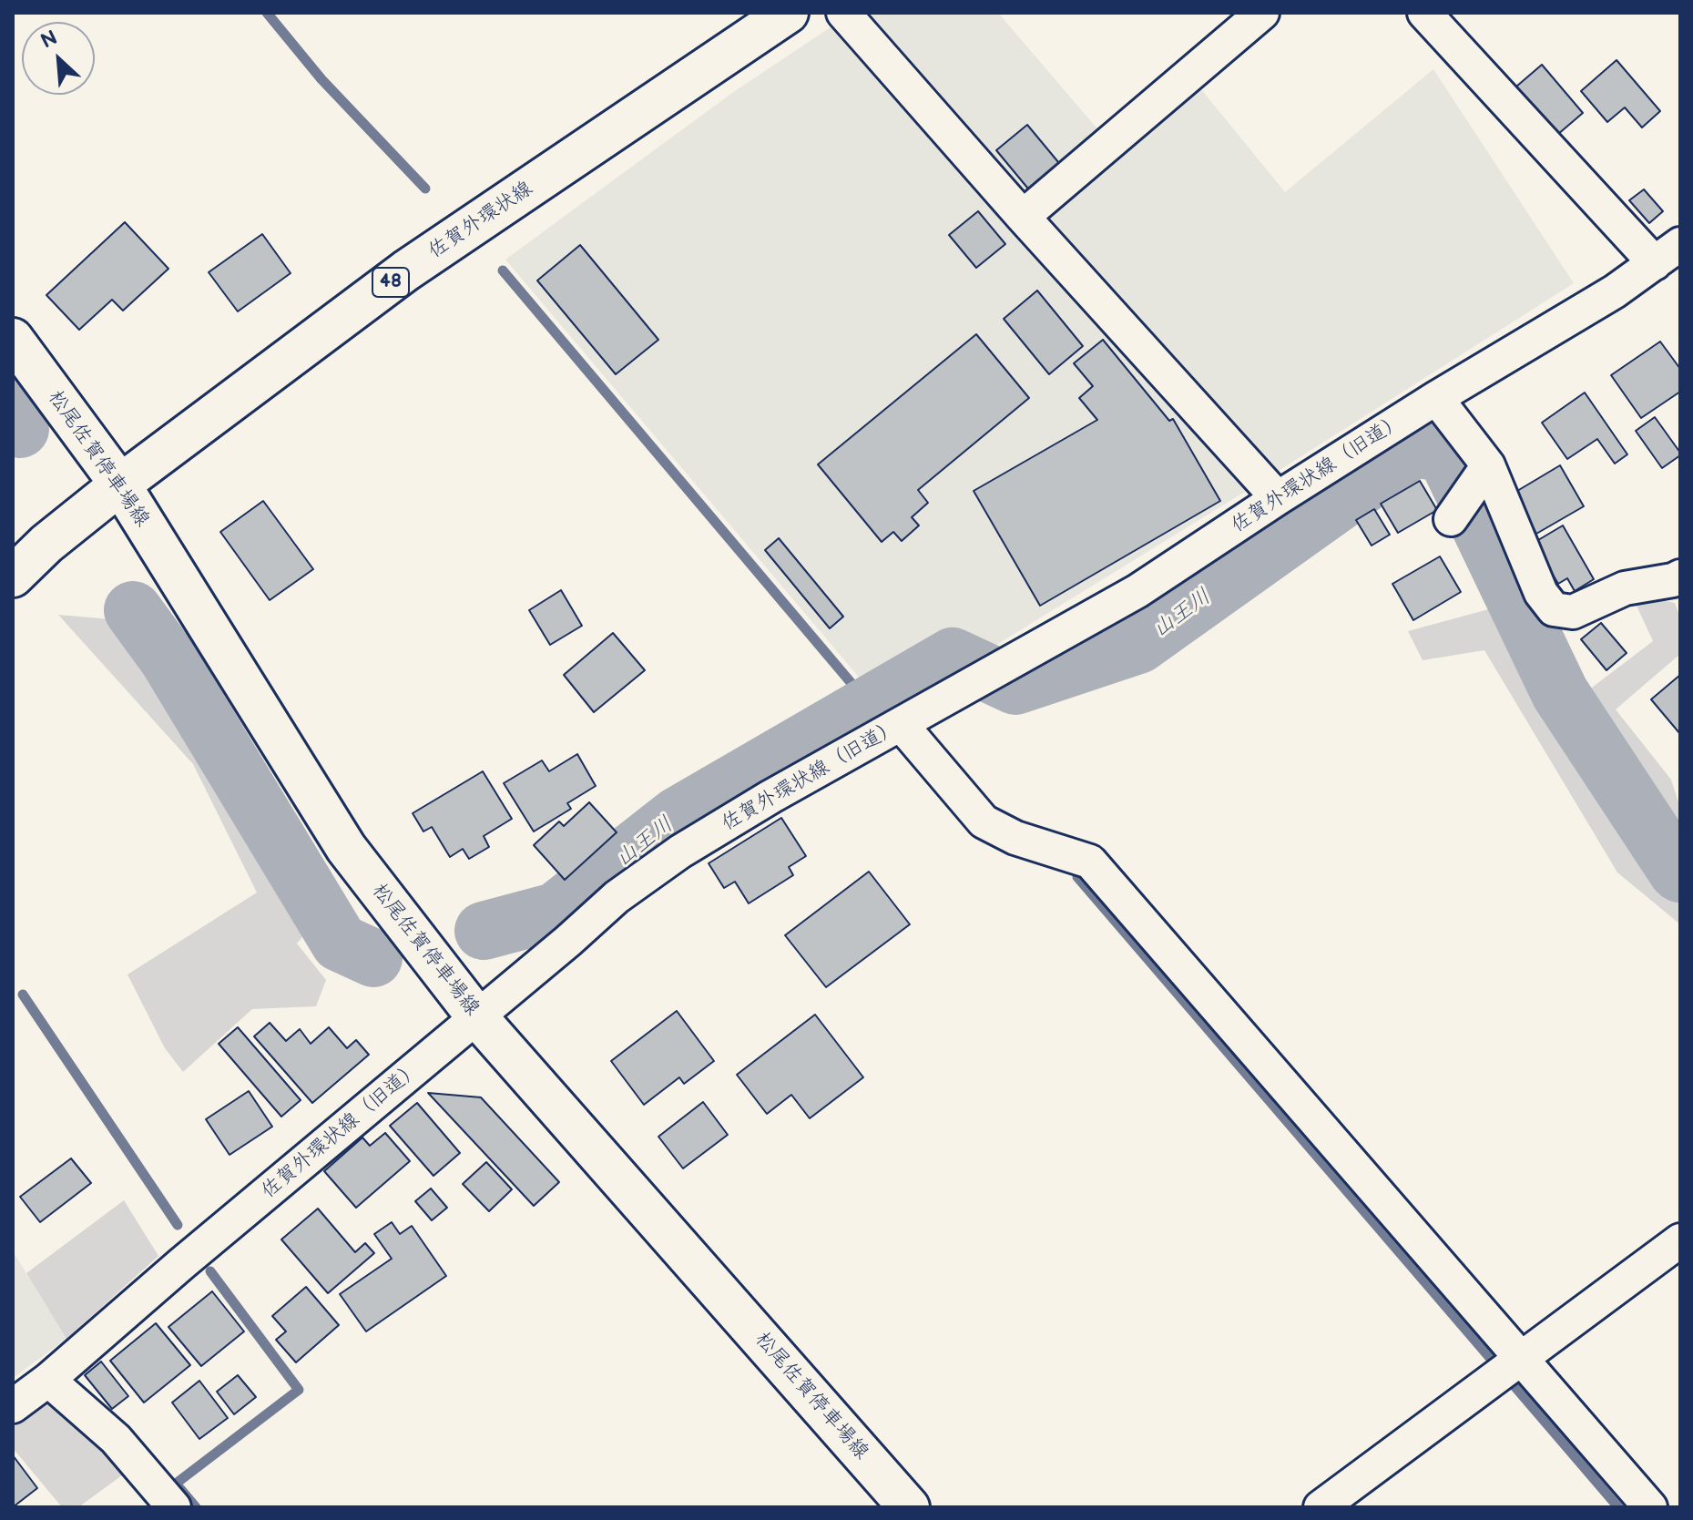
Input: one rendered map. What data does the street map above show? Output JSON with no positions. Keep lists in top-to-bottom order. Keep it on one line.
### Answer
{"streets":{"main road":["佐賀外環状線","48","松尾佐賀停車場線"],"street":["佐賀外環状線（旧道）"]},"crossings":[["佐賀外環状線","松尾佐賀停車場線"],["松尾佐賀停車場線","佐賀外環状線（旧道）"]],"water":["山王川"],"north":"top left"}
